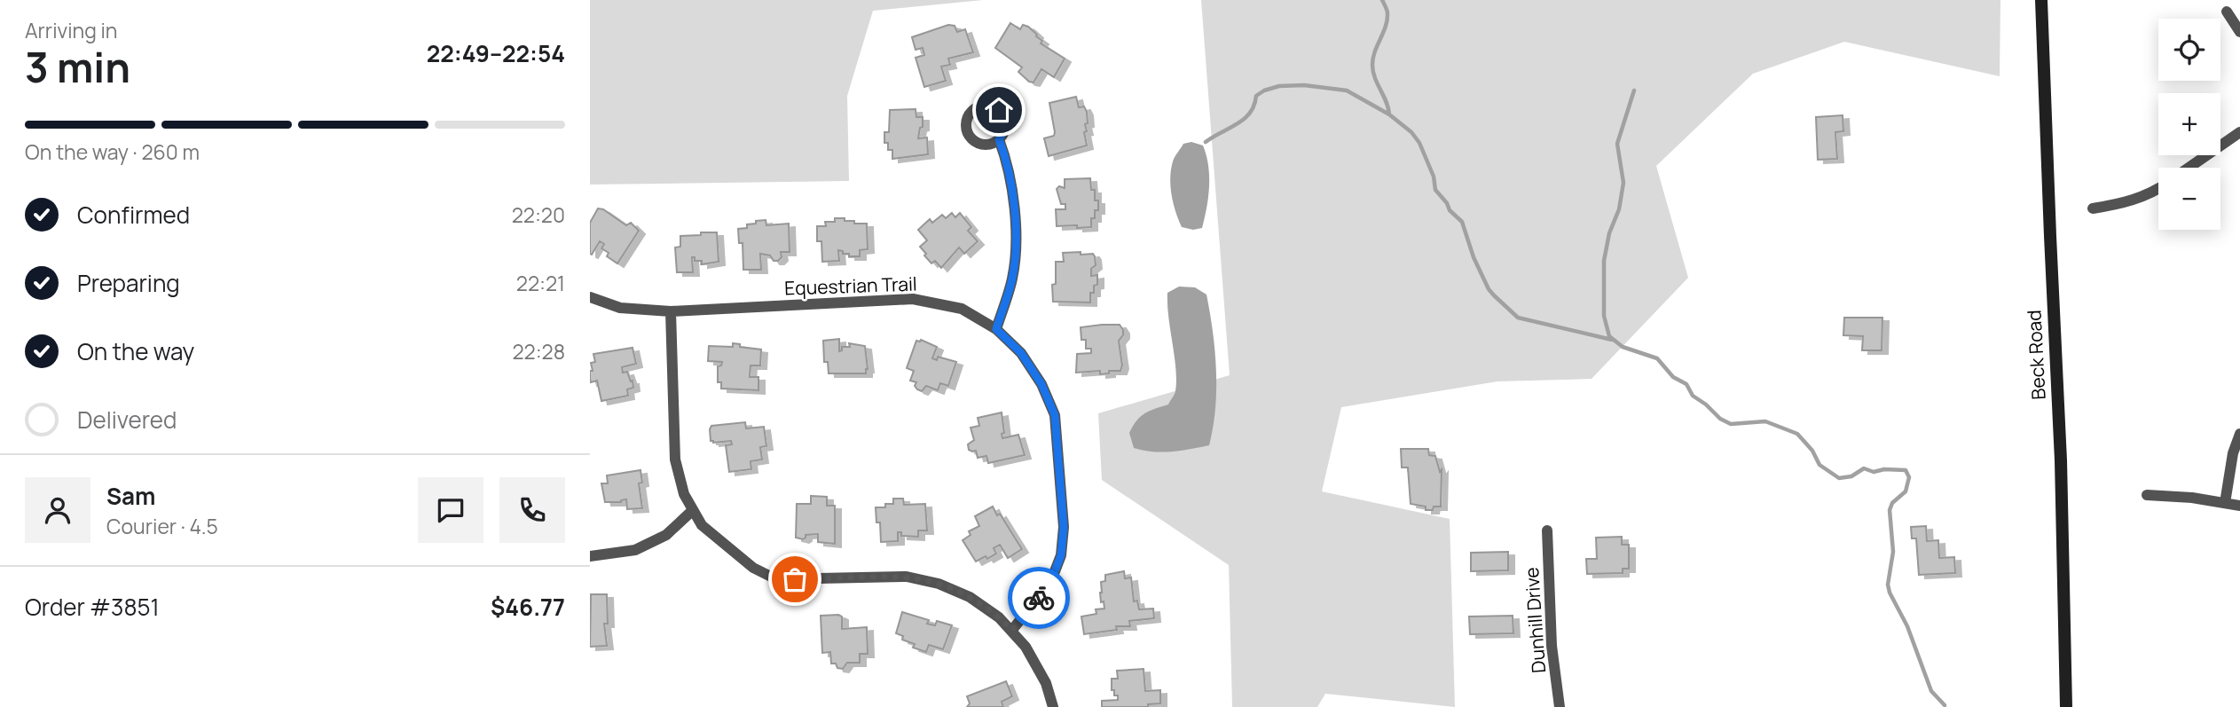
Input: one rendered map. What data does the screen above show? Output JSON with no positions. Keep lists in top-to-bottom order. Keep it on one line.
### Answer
{"streets":{"main road":["Beck Road"],"street":["Equestrian Trail","Dunhill Drive"]},"page":{"heading":["3 min","Arriving in","22:49–22:54"],"panel":["Sam","Courier · 4.5","Order #3851","$46.77"],"map_buttons":["+","−"],"bar":"On the way · 260 m","list":[["Confirmed","22:20"],["Preparing","22:21"],["On the way","22:28"],"Delivered"]}}
